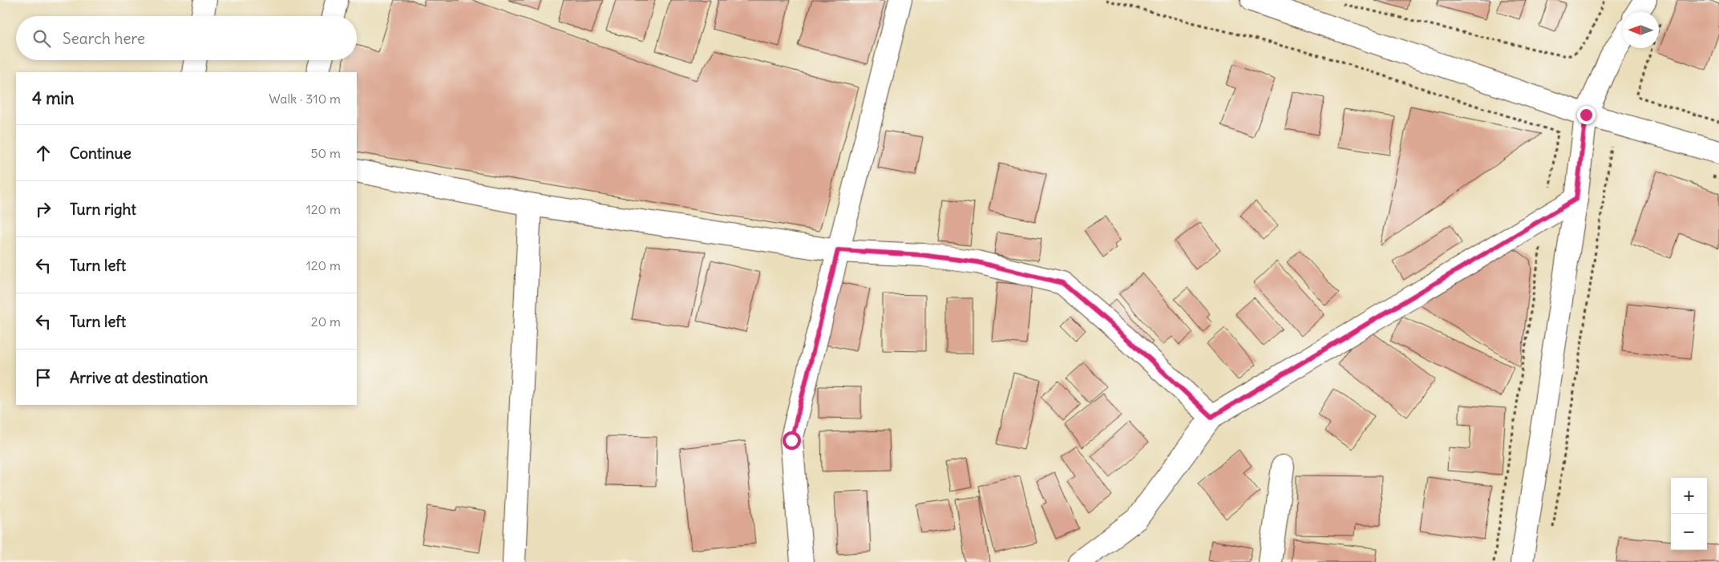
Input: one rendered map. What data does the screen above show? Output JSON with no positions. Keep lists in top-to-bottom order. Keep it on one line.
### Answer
{"north":"left","page":{"search":"Search here","heading":["4 min","Walk · 310 m"],"list":[["Continue","50 m"],["Turn right","120 m"],["Turn left","120 m"],["Turn left","20 m"],"Arrive at destination"],"map_buttons":["+","−"]}}
